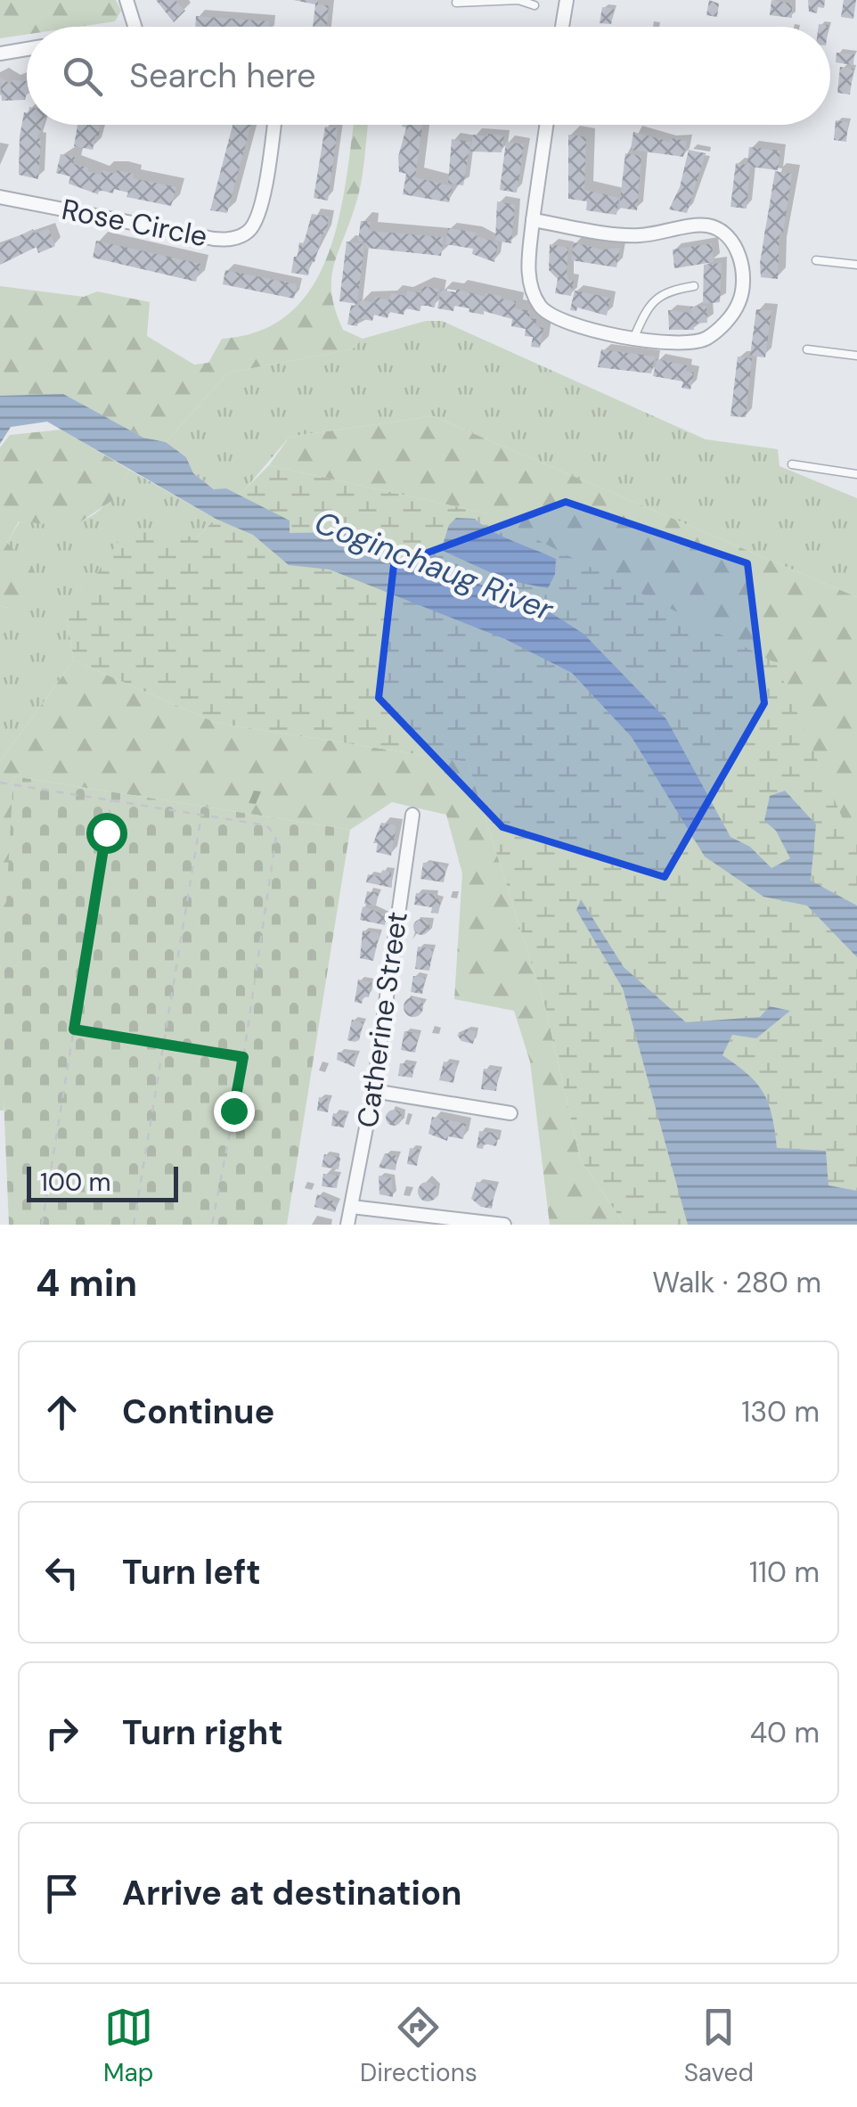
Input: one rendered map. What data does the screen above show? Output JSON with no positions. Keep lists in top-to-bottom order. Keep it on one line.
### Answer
{"streets":{"street":["Rose Circle","Catherine Street"]},"water":["Coginchaug River"],"scale_bar":"100 m","page":{"search":"Search here","scale":"100 m","heading":["4 min","Walk · 280 m"],"list":[["Continue","130 m"],["Turn left","110 m"],["Turn right","40 m"],"Arrive at destination"],"nav":["Map","Directions","Saved"]}}
